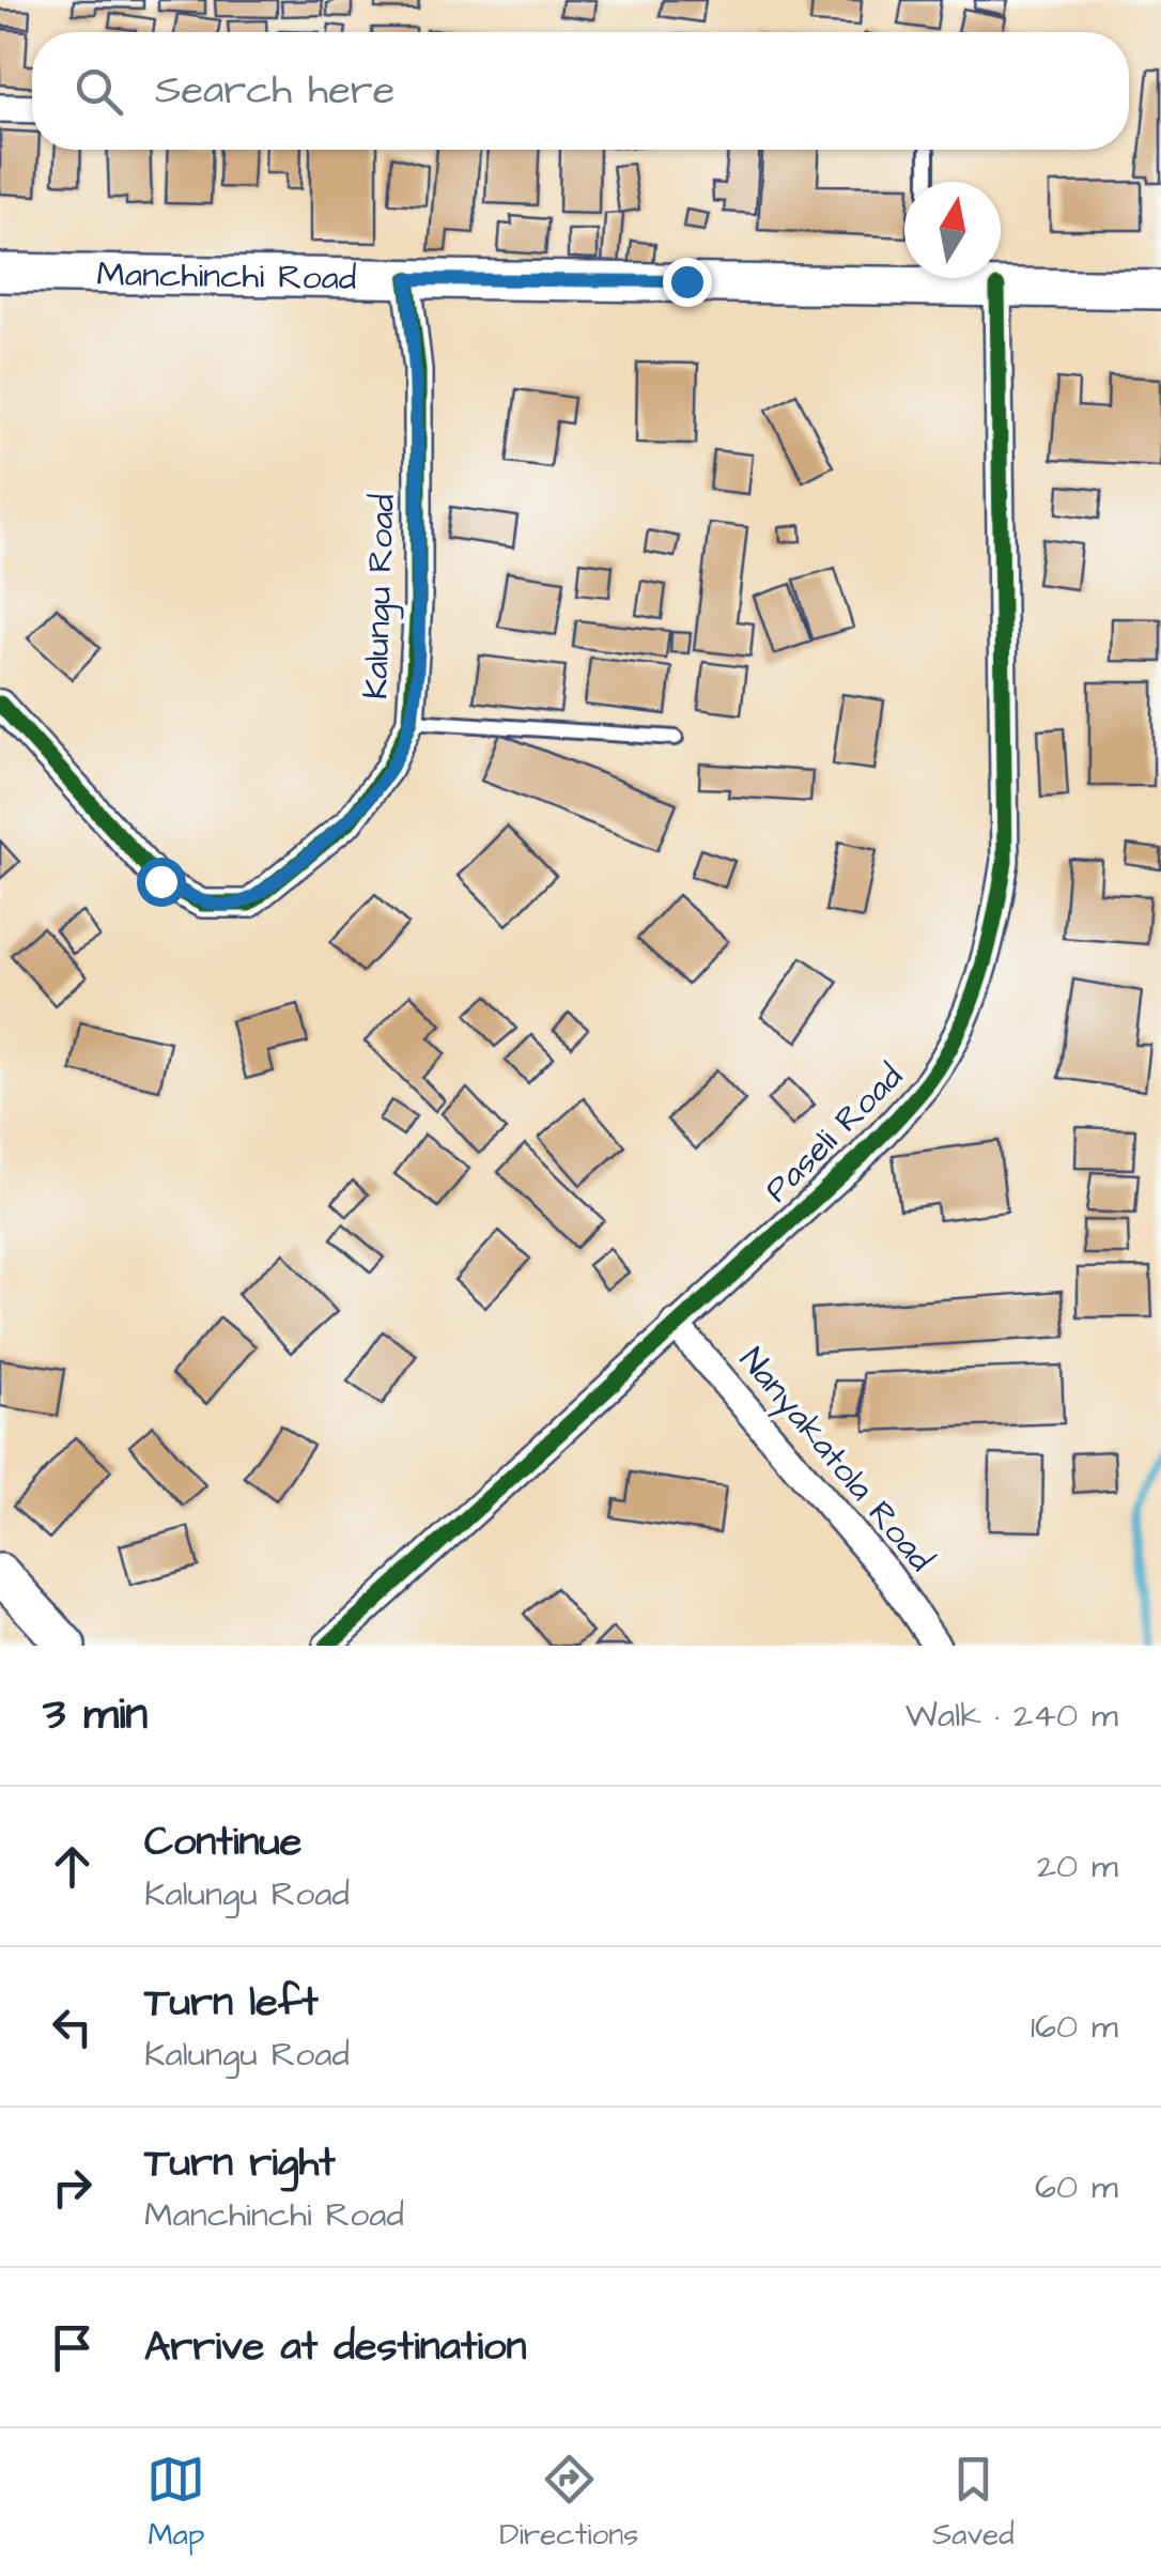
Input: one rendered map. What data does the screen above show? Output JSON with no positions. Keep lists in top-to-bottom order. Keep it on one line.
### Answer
{"streets":{"main road":["Manchinchi Road"],"street":["Kalungu Road","Paseli Road","Nanyakatola Road"]},"crossings":[["Manchinchi Road","Kalungu Road"],["Manchinchi Road","Paseli Road"],["Paseli Road","Nanyakatola Road"]],"north":"top","page":{"search":"Search here","heading":["3 min","Walk · 240 m"],"list":[["Continue","Kalungu Road","20 m"],["Turn left","Kalungu Road","160 m"],["Turn right","Manchinchi Road","60 m"],"Arrive at destination"],"nav":["Map","Directions","Saved"]}}
